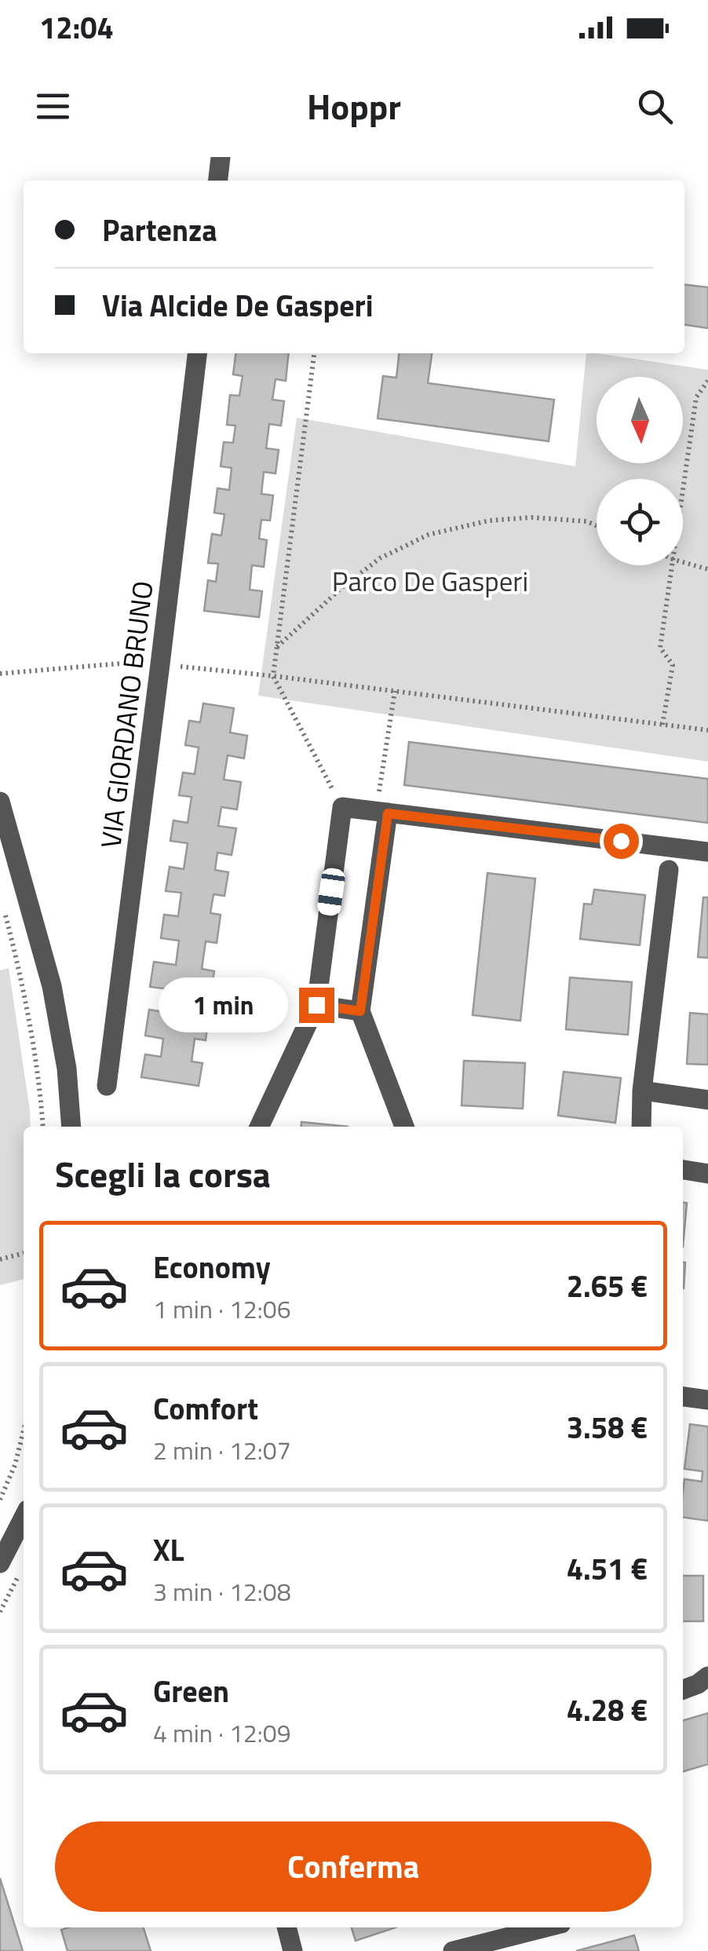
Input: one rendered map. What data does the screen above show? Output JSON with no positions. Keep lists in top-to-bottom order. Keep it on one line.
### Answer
{"streets":{"street":["VIA GIORDANO BRUNO"]},"parks":["Parco De Gasperi"],"north":"bottom","page":{"status":"12:04","header":"Hoppr","banner":["Partenza","Via Alcide De Gasperi"],"bubble":"1 min","heading":"Scegli la corsa","list":[{"name":"Economy","note":"1 min · 12:06","value":"2.65 €"},{"name":"Comfort","note":"2 min · 12:07","value":"3.58 €"},{"name":"XL","note":"3 min · 12:08","value":"4.51 €"},{"name":"Green","note":"4 min · 12:09","value":"4.28 €"}],"buttons":"Conferma"}}
